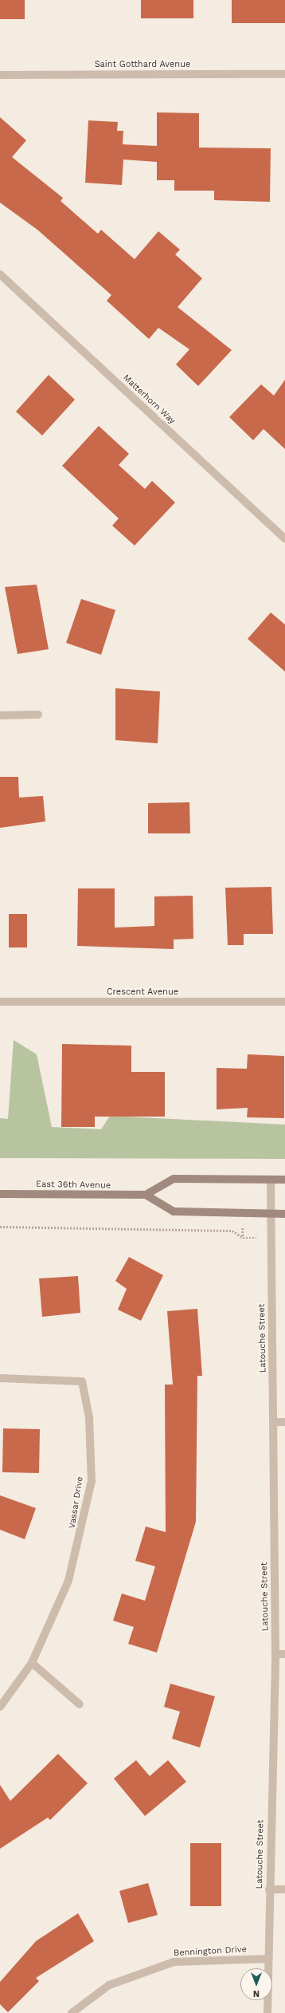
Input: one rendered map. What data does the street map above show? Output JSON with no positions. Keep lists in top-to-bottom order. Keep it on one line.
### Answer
{"streets":{"main road":["East 36th Avenue"],"street":["Saint Gotthard Avenue","Matterhorn Way","Crescent Avenue","Latouche Street","Vassar Drive","Bennington Drive"]},"crossings":[["Latouche Street","Bennington Drive"]],"north":"bottom"}
